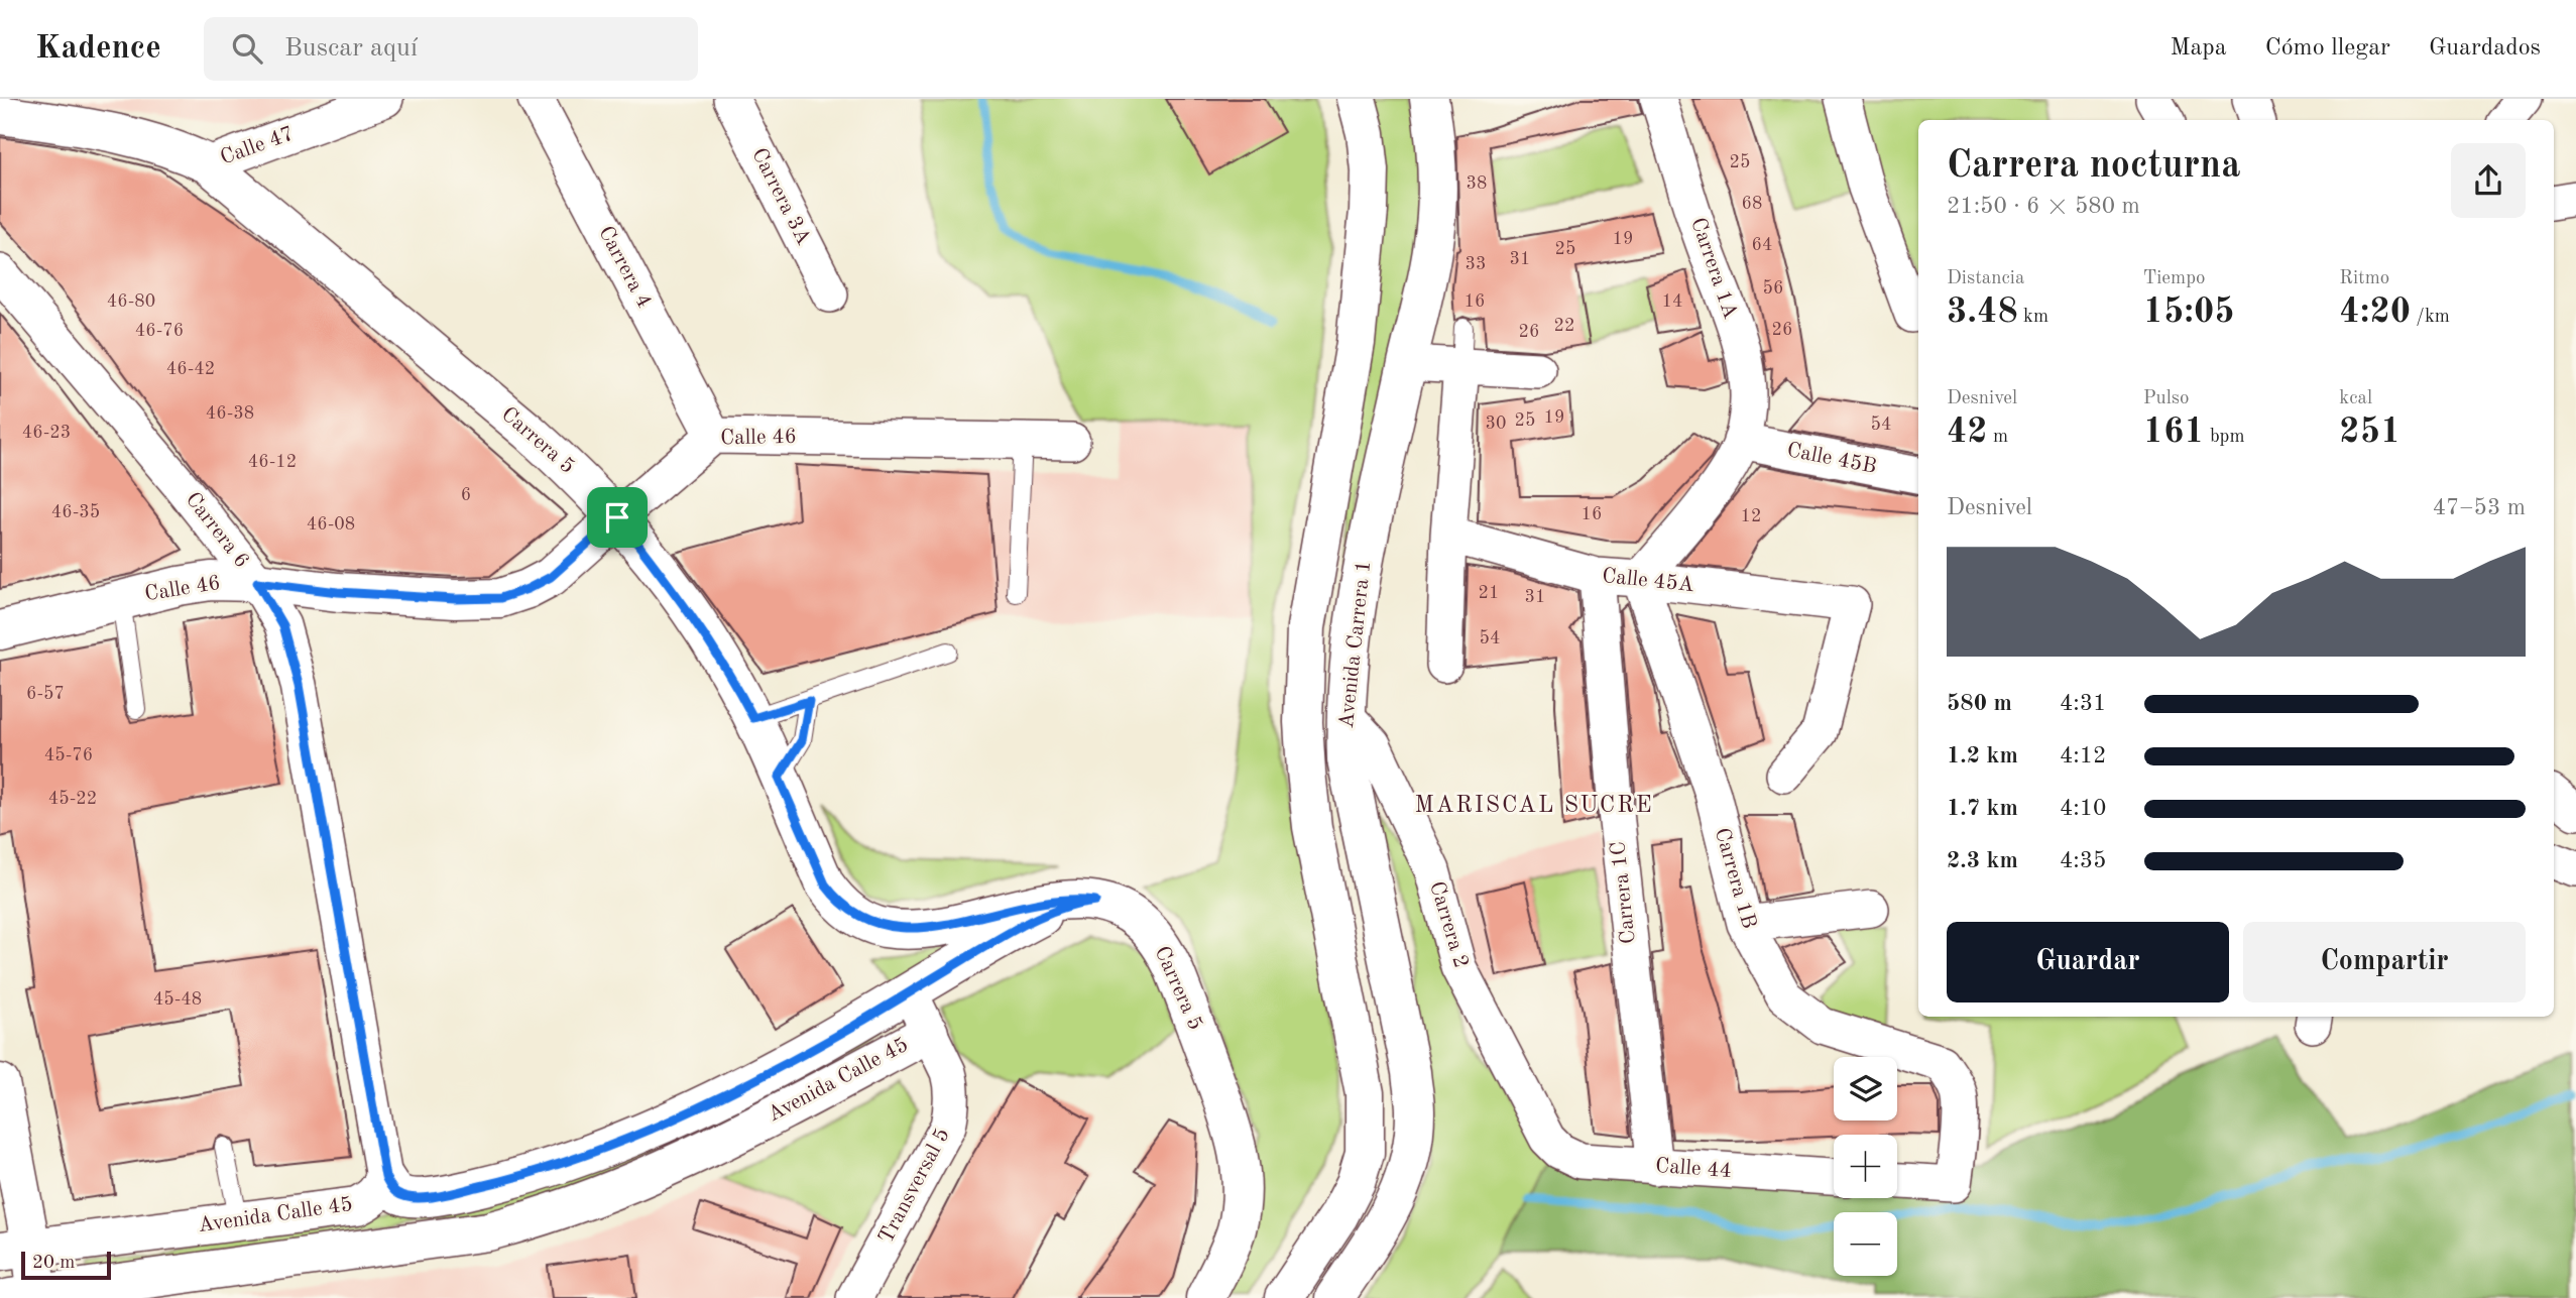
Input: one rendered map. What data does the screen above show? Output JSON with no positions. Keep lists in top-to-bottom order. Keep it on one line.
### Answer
{"streets":{"main road":["Calle 46","Carrera 5","Avenida Carrera 1","Avenida Calle 45"],"street":["Calle 47","Carrera 3A","Carrera 4","Carrera 1A","Calle 45B","Carrera 6","Calle 45A","Carrera 1B","Carrera 1C","Carrera 2","Calle 44","Transversal 5"]},"crossings":[["Calle 47","Carrera 5"],["Carrera 4","Calle 46"],["Carrera 1A","Calle 45B"],["Carrera 1A","Calle 45A"],["Carrera 1A","Carrera 1B"],["Calle 46","Carrera 5"],["Calle 46","Carrera 6"],["Carrera 5","Avenida Calle 45"],["Carrera 6","Avenida Calle 45"],["Calle 45A","Carrera 1B"],["Calle 45A","Carrera 1C"],["Avenida Carrera 1","Carrera 2"],["Carrera 1C","Calle 44"],["Carrera 2","Calle 44"],["Avenida Calle 45","Transversal 5"]],"districts":["MARISCAL SUCRE"],"house_numbers":["25","38","68","19","64","25","31","33","56","46-80","16","14","22","26","46-76","26","46-42","46-38","19","25","30","54","46-23","46-12","6","46-35","16","12","46-08","21","31","54","6-57","45-76","45-22","45-48"],"scale_bar":"20 m","page":{"header":"Kadence","search":"Buscar aquí","nav":["Mapa","Cómo llegar","Guardados"],"heading":["Carrera nocturna","21:50 · 6 × 580 m"],"stats":[["Distancia","3.48 km"],["Tiempo","15:05"],["Ritmo","4:20 /km"],["Desnivel","42 m"],["Pulso","161 bpm"],["kcal","251"]],"chart":["Desnivel","47–53 m"],"list":[{"name":"580 m","note":"4:31"},{"name":"1.2 km","note":"4:12"},{"name":"1.7 km","note":"4:10"},{"name":"2.3 km","note":"4:35"}],"buttons":["Guardar","Compartir"],"map_buttons":["+","−"],"scale":"20 m"}}
